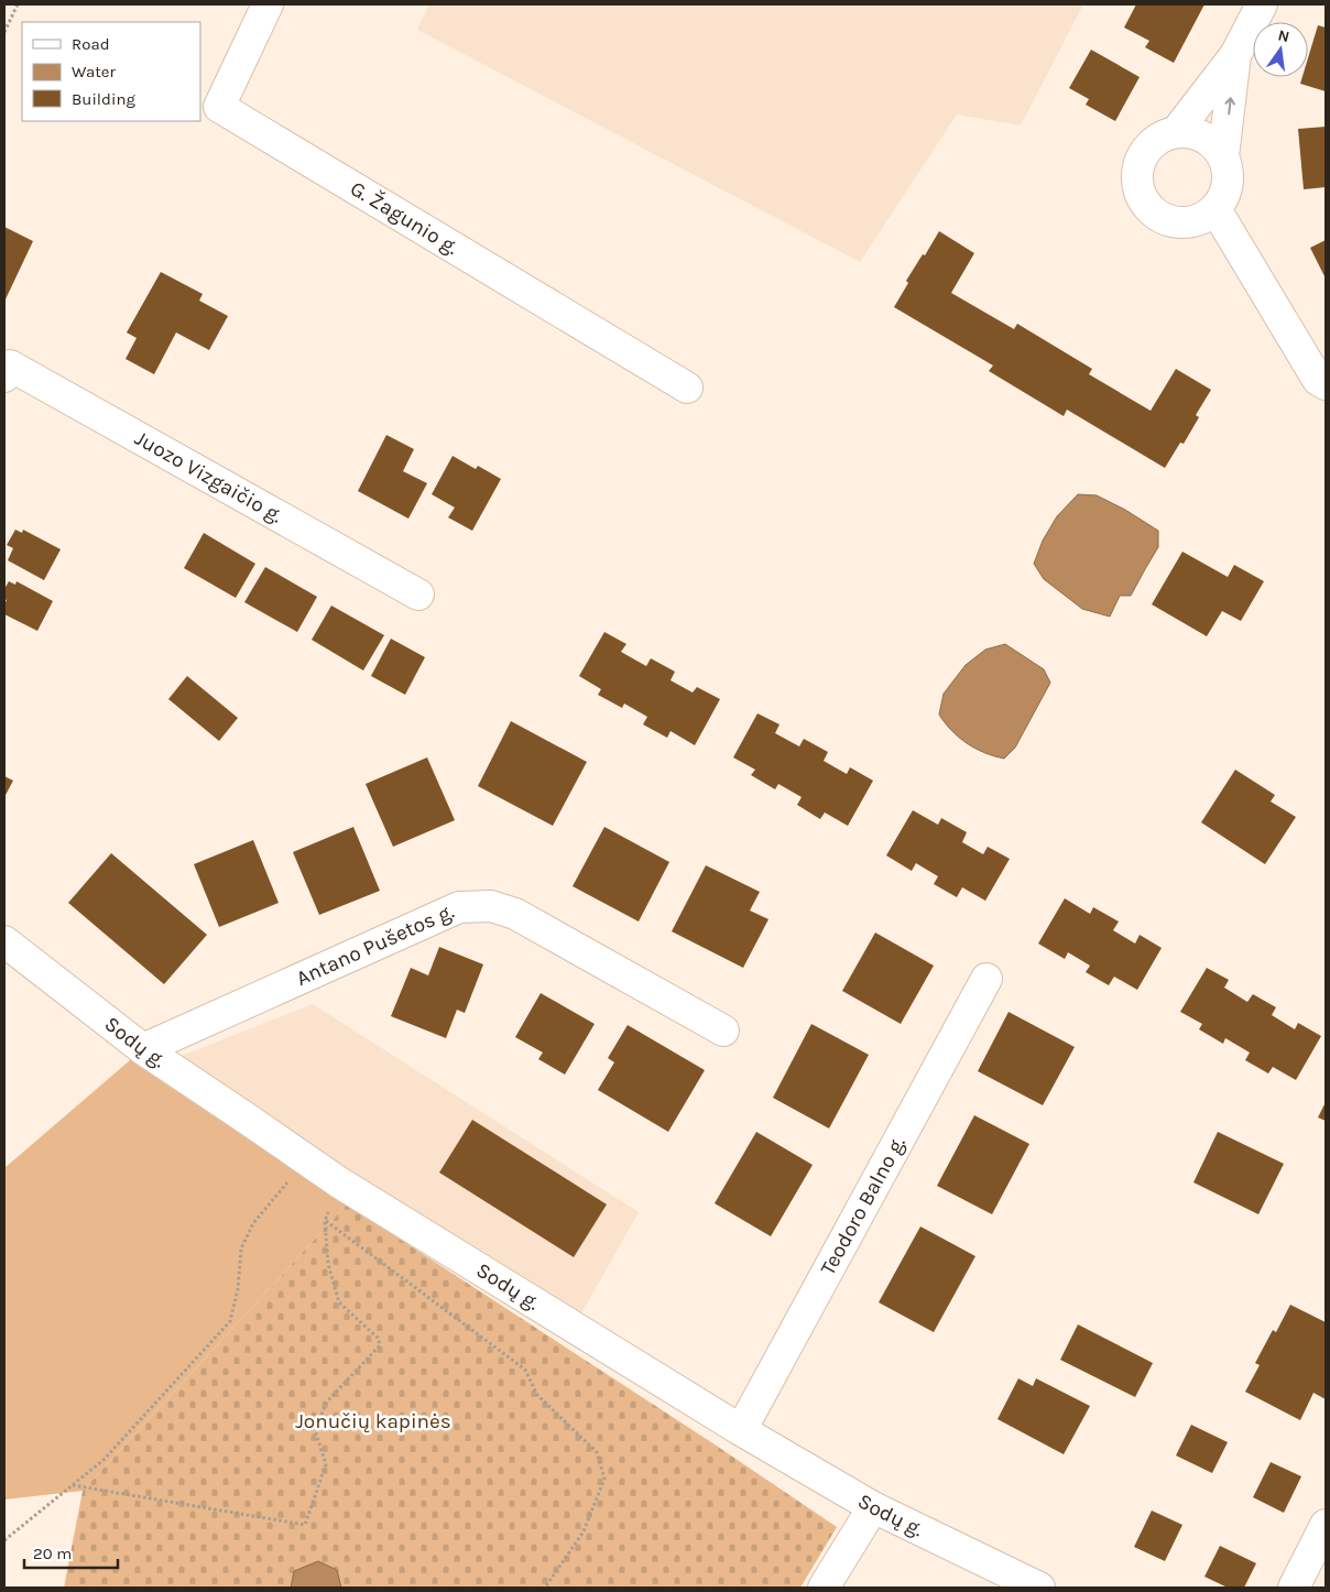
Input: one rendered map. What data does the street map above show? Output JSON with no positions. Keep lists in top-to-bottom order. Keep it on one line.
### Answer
{"streets":{"street":["G. Žagunio g.","Juozo Vizgaičio g.","Antano Pušetos g.","Sodų g.","Teodoro Balno g."]},"crossings":[["Antano Pušetos g.","Sodų g."],["Sodų g.","Teodoro Balno g."]],"parks":["Jonučių kapinės"],"legend":["Road","Water","Building"],"scale_bar":"20 m","north":"top"}
